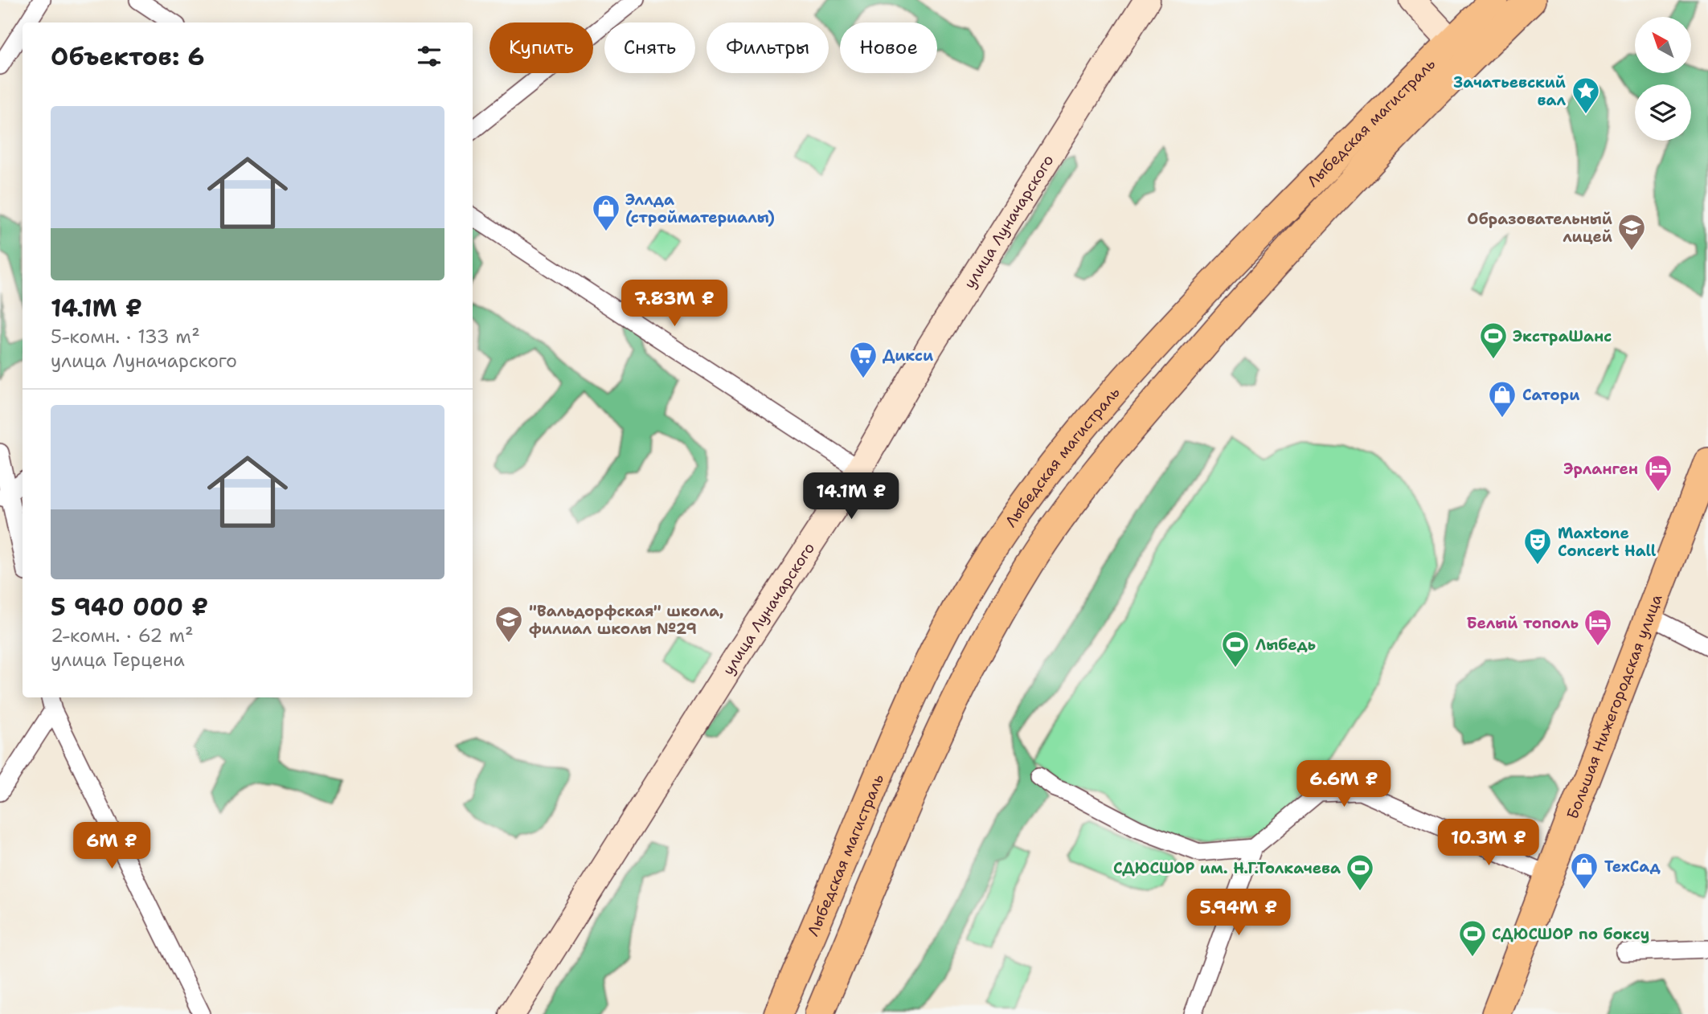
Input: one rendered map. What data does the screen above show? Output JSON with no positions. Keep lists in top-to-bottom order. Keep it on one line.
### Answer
{"streets":{"main road":["Лыбедская магистраль","улица Луначарского","Большая Нижегородская улица"]},"places":{"place":["Зачатьевский вал"],"shop":["Эллда (стройматериалы)","Сатори","ТехСад"],"school or university":["Образовательный лицей","\"Вальдорфская\" школа, филиал школы №29"],"sports":["ЭкстраШанс","Лыбедь","СДЮСШОР им. Н.Г.Толкачева","СДЮСШОР по боксу"],"supermarket":["Дикси"],"hotel":["Эрланген","Белый тополь"],"theatre":["Maxtone Concert Hall"]},"north":"top left","page":{"chip":["Купить","Снять","Фильтры","Новое"],"heading":"Объектов: 6","list":[{"name":"14.1M ₽","note":"5-комн. · 133 m² · улица Луначарского"},{"name":"5 940 000 ₽","note":"2-комн. · 62 m² · улица Герцена"}],"price":["7.83M ₽","14.1M ₽","6.6M ₽","10.3M ₽","6M ₽","5.94M ₽"]}}
